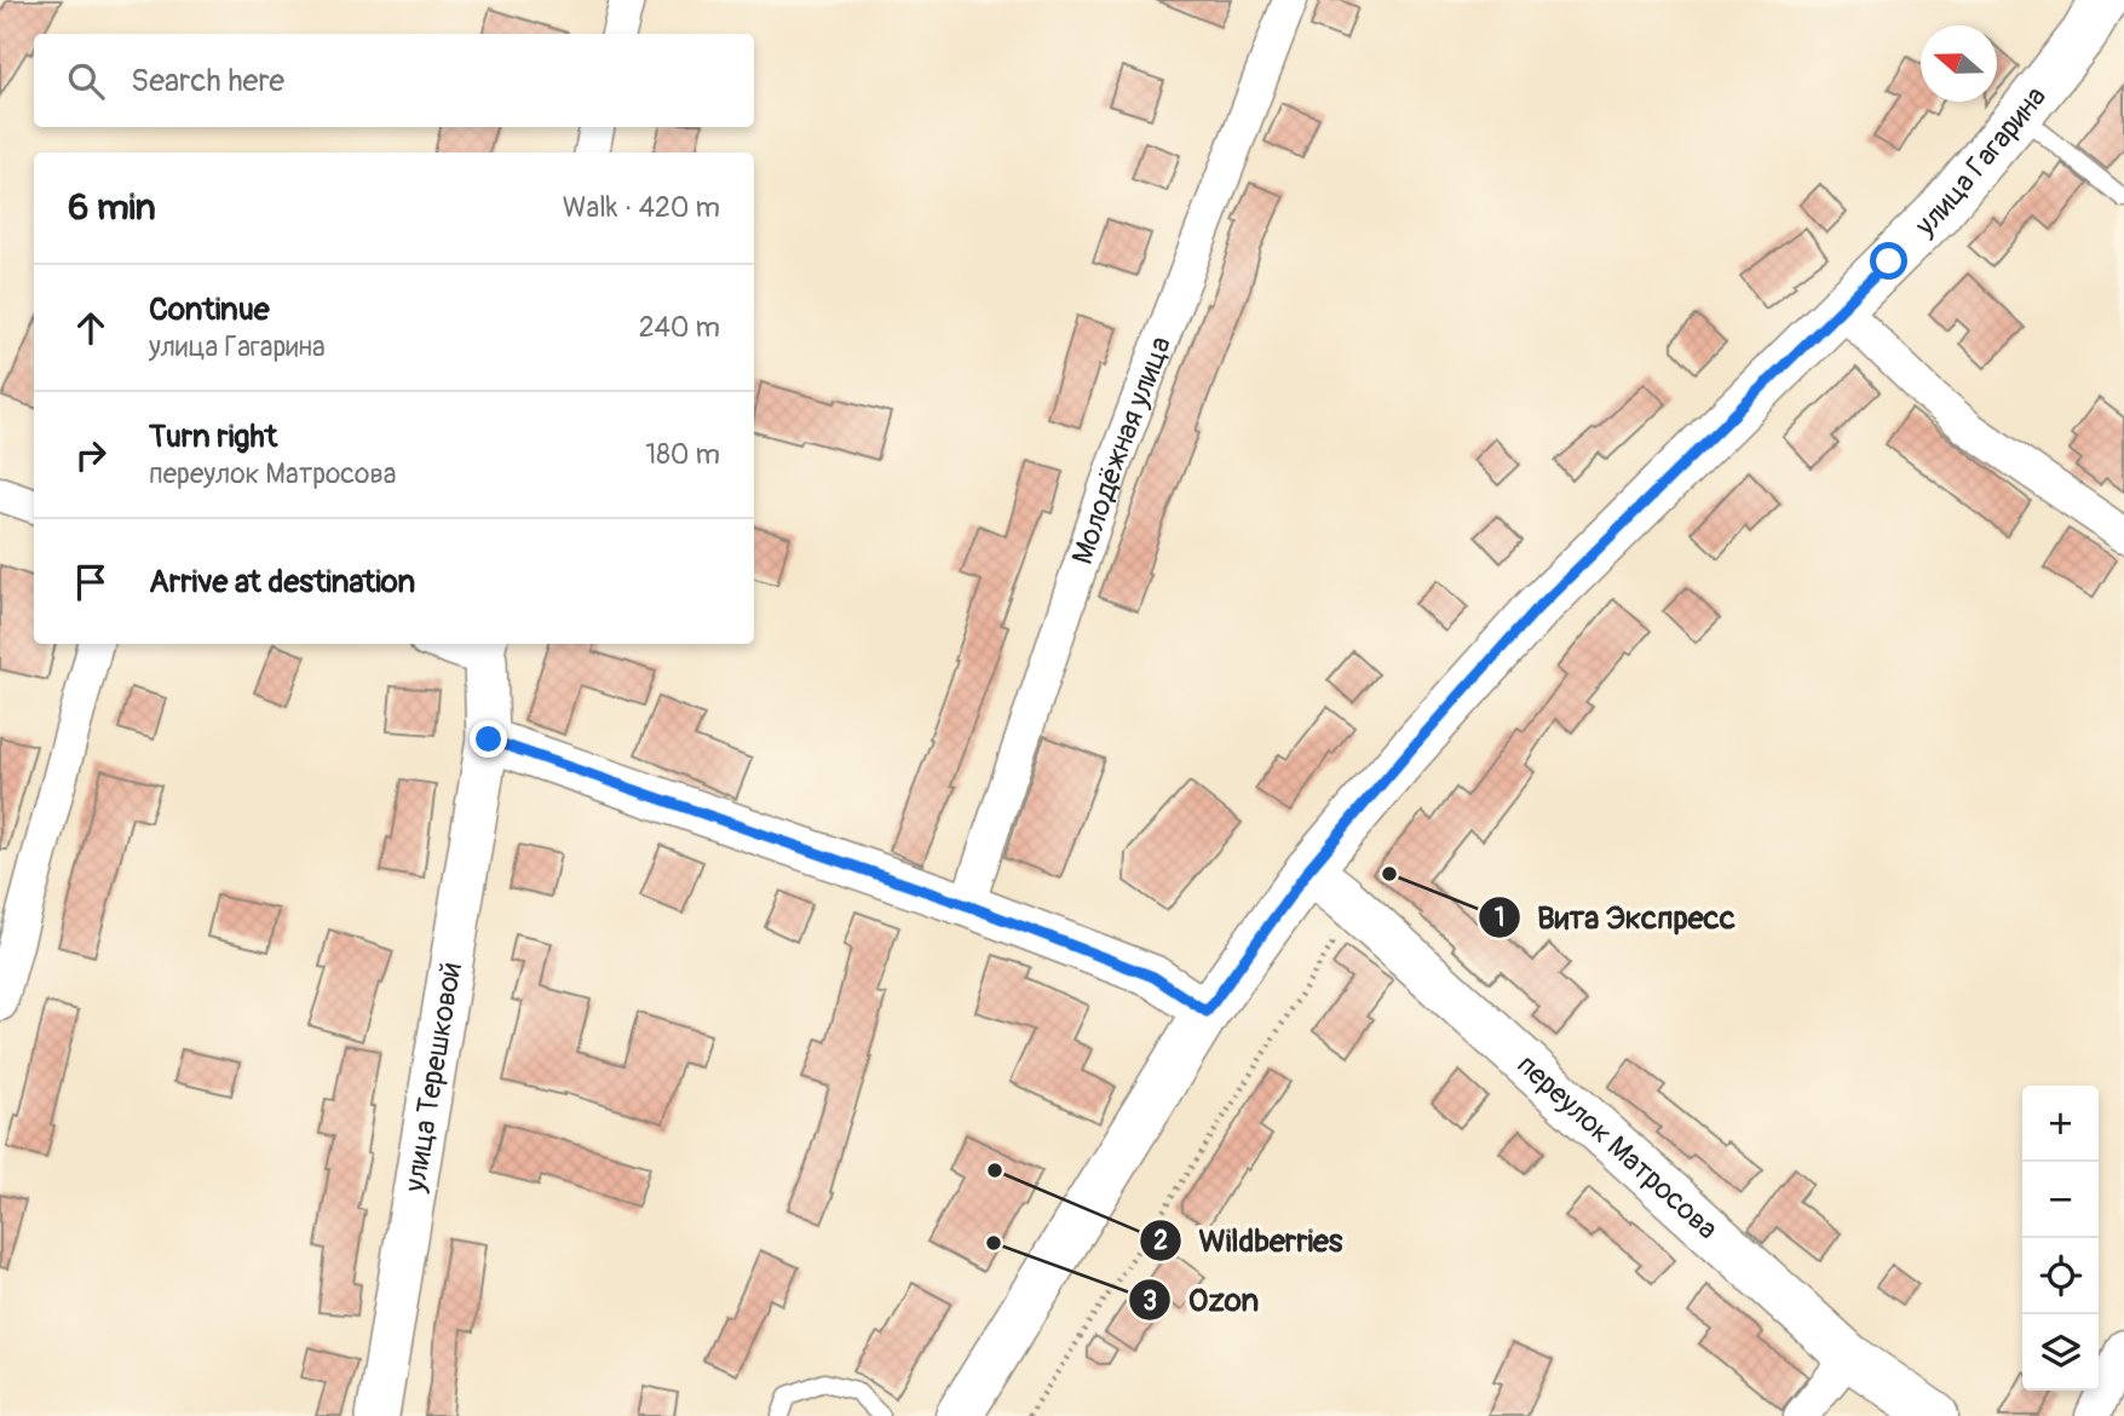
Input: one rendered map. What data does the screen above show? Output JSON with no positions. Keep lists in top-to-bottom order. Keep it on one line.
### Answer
{"streets":{"main road":["улица Гагарина","переулок Матросова"],"street":["Молодёжная улица","улица Терешковой"]},"crossings":[["улица Гагарина","переулок Матросова"]],"places":["Вита Экспресс","Wildberries","Ozon"],"north":"left","page":{"search":"Search here","heading":["6 min","Walk · 420 m"],"list":[["Continue","улица Гагарина","240 m"],["Turn right","переулок Матросова","180 m"],"Arrive at destination"],"map_buttons":["+","−"]}}
